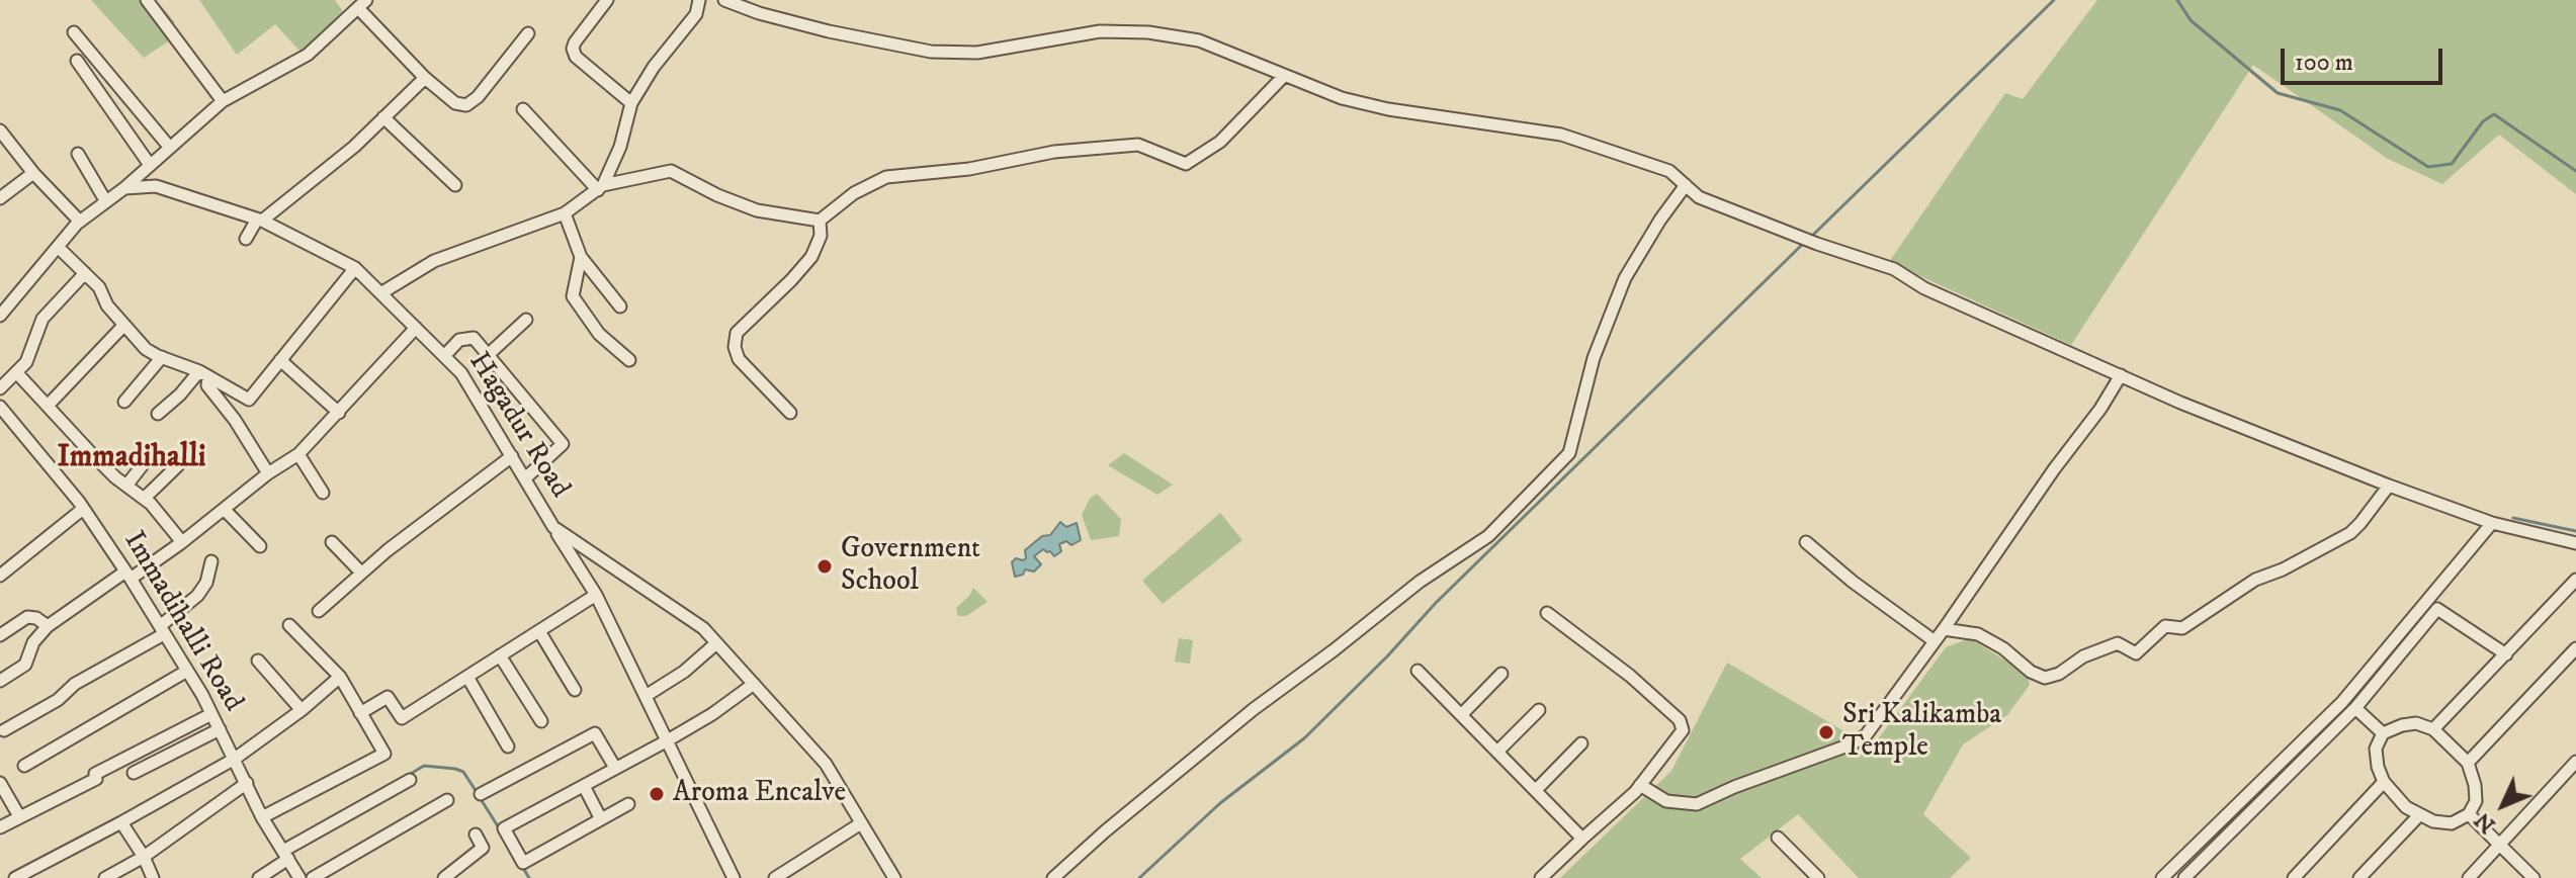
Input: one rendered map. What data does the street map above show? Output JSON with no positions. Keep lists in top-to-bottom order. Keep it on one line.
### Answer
{"streets":{"street":["Hagadur Road","Immadihalli Road"]},"districts":["Immadihalli"],"places":["Government School","Sri Kalikamba Temple","Aroma Encalve"],"scale_bar":"100 m","north":"bottom left"}
